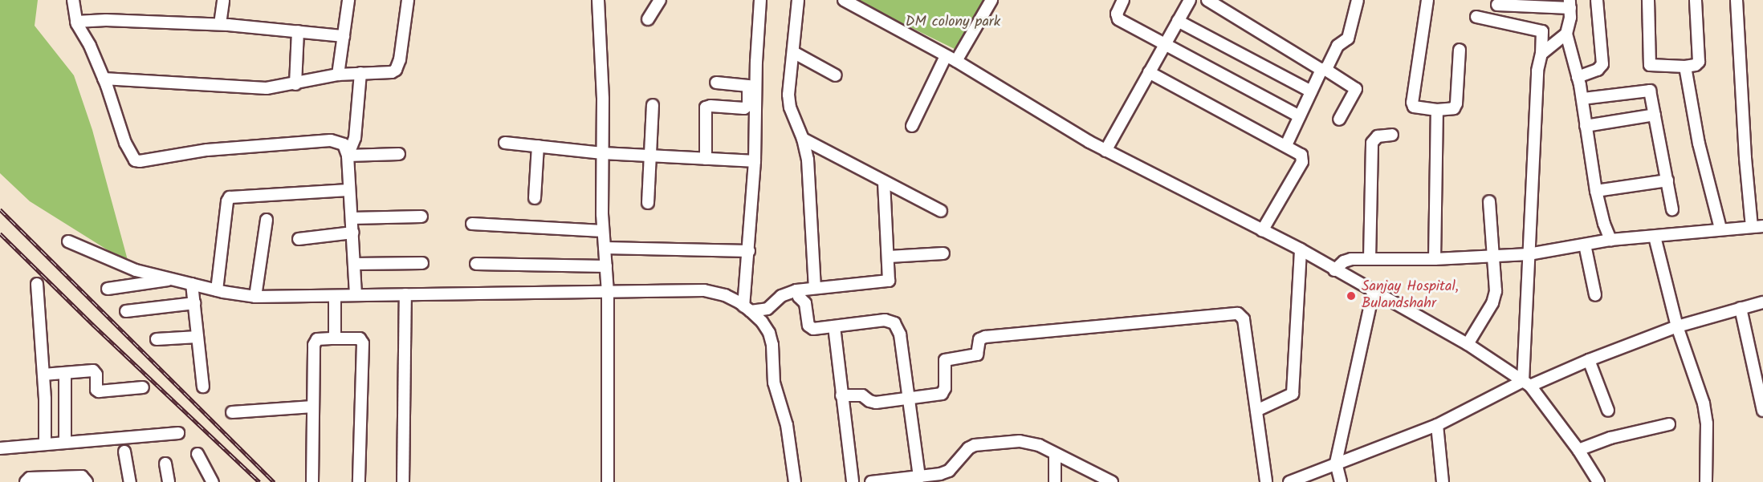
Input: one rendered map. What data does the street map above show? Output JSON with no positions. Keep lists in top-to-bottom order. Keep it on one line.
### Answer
{"parks":["DM colony park"],"places":["Sanjay Hospital, Bulandshahr"]}
